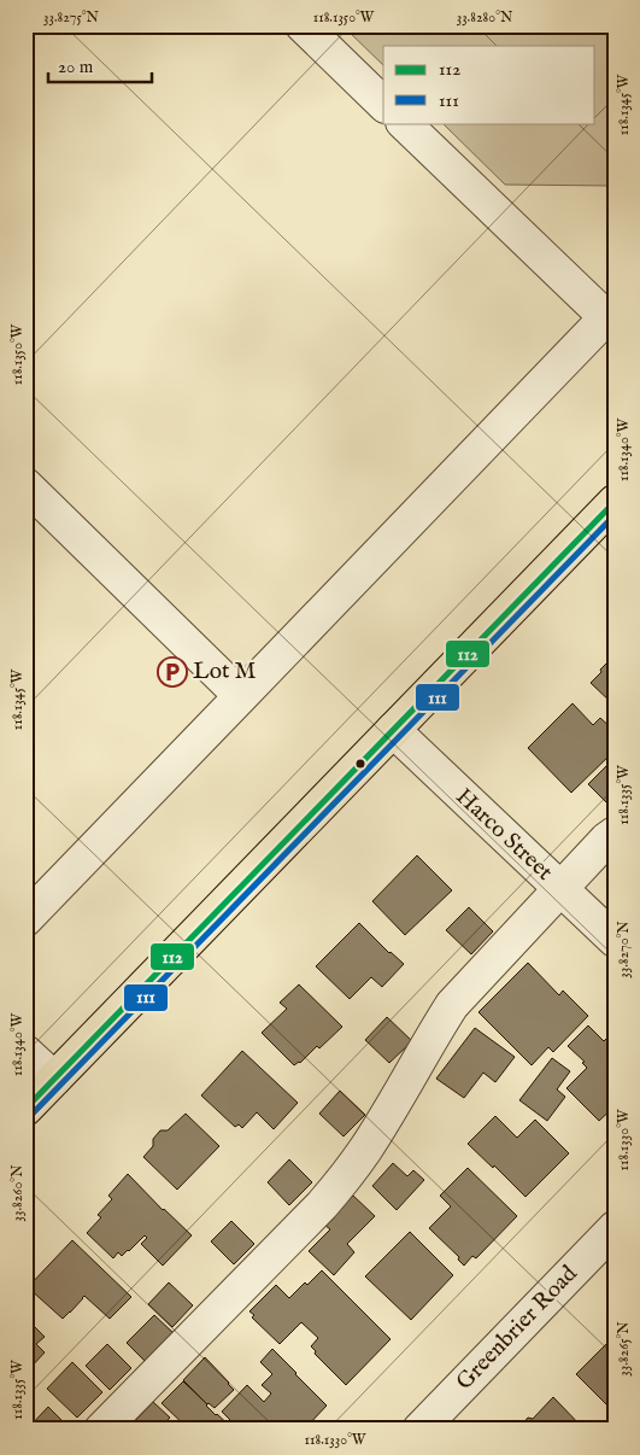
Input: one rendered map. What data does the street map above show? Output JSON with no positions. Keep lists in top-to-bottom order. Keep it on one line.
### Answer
{"streets":{"street":["Harco Street","Greenbrier Road"]},"places":{"parking":["Lot M"]},"lines":["transit line 112","transit line 111"],"legend":["112","111"],"scale_bar":"20 m","coordinates":["33.8275°N","118.1350°W","33.8280°N","118.1345°W","118.1340°W","118.1335°W","33.8270°N","118.1330°W","33.8260°N","33.8265°N"]}
